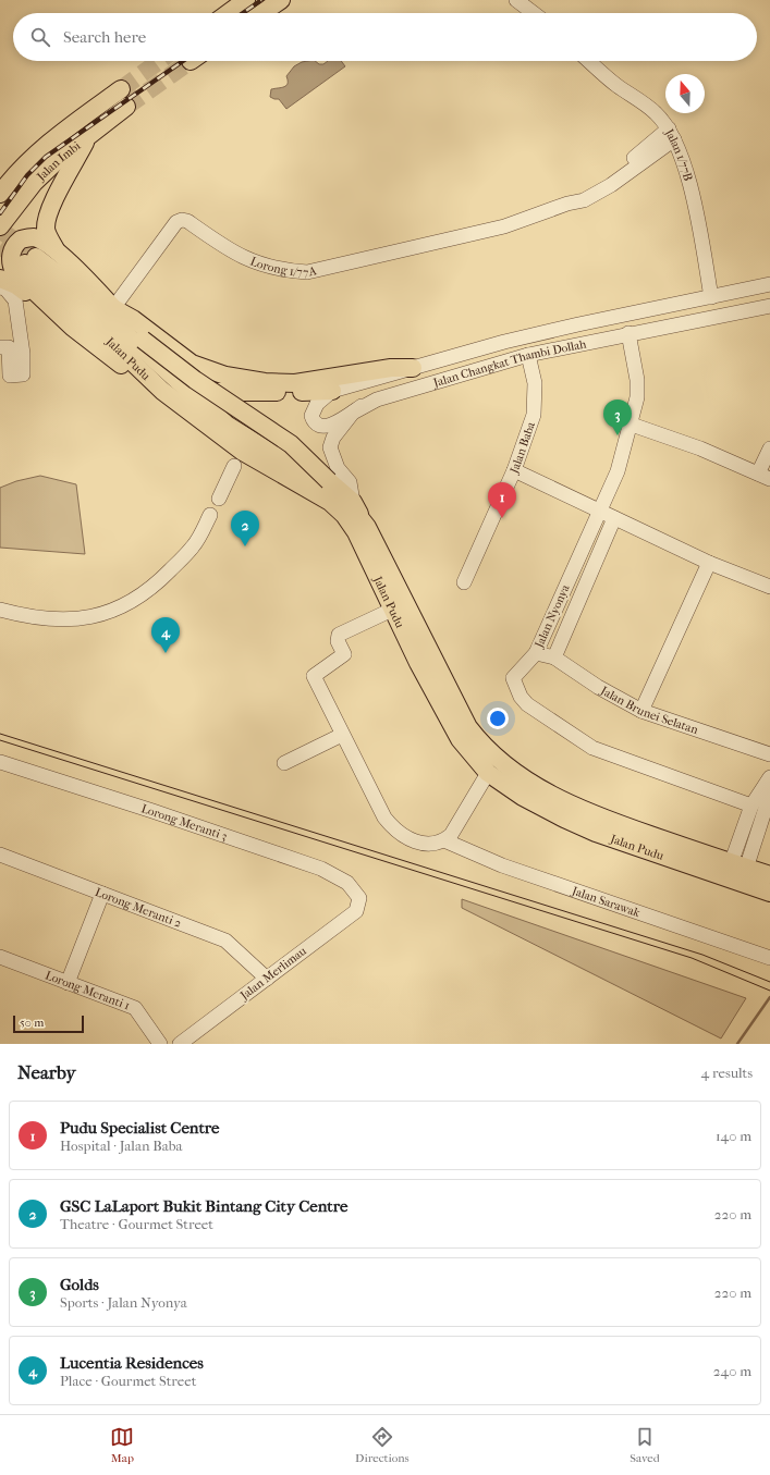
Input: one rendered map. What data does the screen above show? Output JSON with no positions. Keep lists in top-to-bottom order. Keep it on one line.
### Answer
{"streets":{"main road":["Jalan Imbi","Jalan Pudu"],"street":["Jalan 1/77B","Lorong 1/77A","Jalan Changkat Thambi Dollah","Jalan Baba","Jalan Nyonya","Jalan Brunei Selatan","Lorong Meranti 3","Jalan Sarawak","Lorong Meranti 2","Jalan Merlimau","Lorong Meranti 1"]},"crossings":[["Jalan 1/77B","Jalan Changkat Thambi Dollah"],["Jalan Changkat Thambi Dollah","Jalan Baba"],["Jalan Changkat Thambi Dollah","Jalan Nyonya"],["Jalan Nyonya","Jalan Brunei Selatan"],["Lorong Meranti 3","Jalan Merlimau"],["Lorong Meranti 2","Jalan Merlimau"]],"scale_bar":"50 m","north":"top","page":{"search":"Search here","pins":["3","1","2","4"],"scale":"50 m","heading":["Nearby","4 results"],"list":[{"mark":"1","name":"Pudu Specialist Centre","note":"Hospital · Jalan Baba","value":"140 m"},{"mark":"2","name":"GSC LaLaport Bukit Bintang City Centre","note":"Theatre · Gourmet Street","value":"220 m"},{"mark":"3","name":"Golds","note":"Sports · Jalan Nyonya","value":"220 m"},{"mark":"4","name":"Lucentia Residences","note":"Place · Gourmet Street","value":"240 m"}],"nav":["Map","Directions","Saved"]}}
